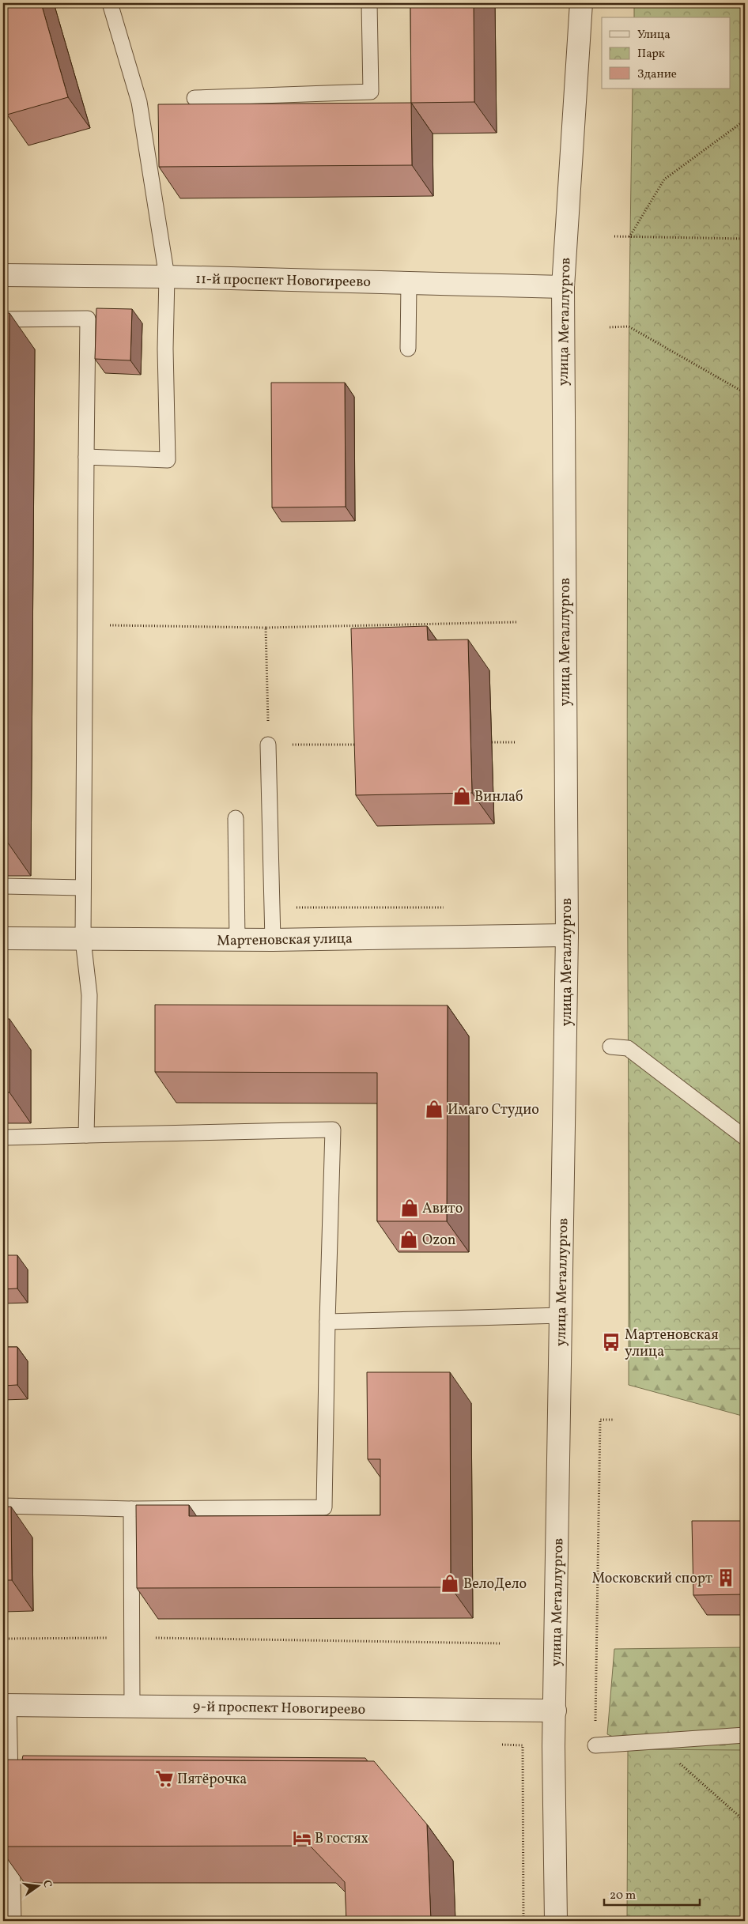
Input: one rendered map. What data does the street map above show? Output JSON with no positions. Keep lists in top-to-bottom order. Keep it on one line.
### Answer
{"streets":{"street":["11-й проспект Новогиреево","улица Металлургов","Мартеновская улица","9-й проспект Новогиреево"]},"crossings":[["11-й проспект Новогиреево","улица Металлургов"],["улица Металлургов","Мартеновская улица"],["улица Металлургов","9-й проспект Новогиреево"]],"places":{"shop":["Винлаб","Имаго Студио","Авито","Ozon","ВелоДело"],"bus stop":["Мартеновская улица"],"building":["Московский спорт"],"supermarket":["Пятёрочка"],"hotel":["В гостях"]},"legend":["Улица","Парк","Здание"],"scale_bar":"20 m","north":"right"}
